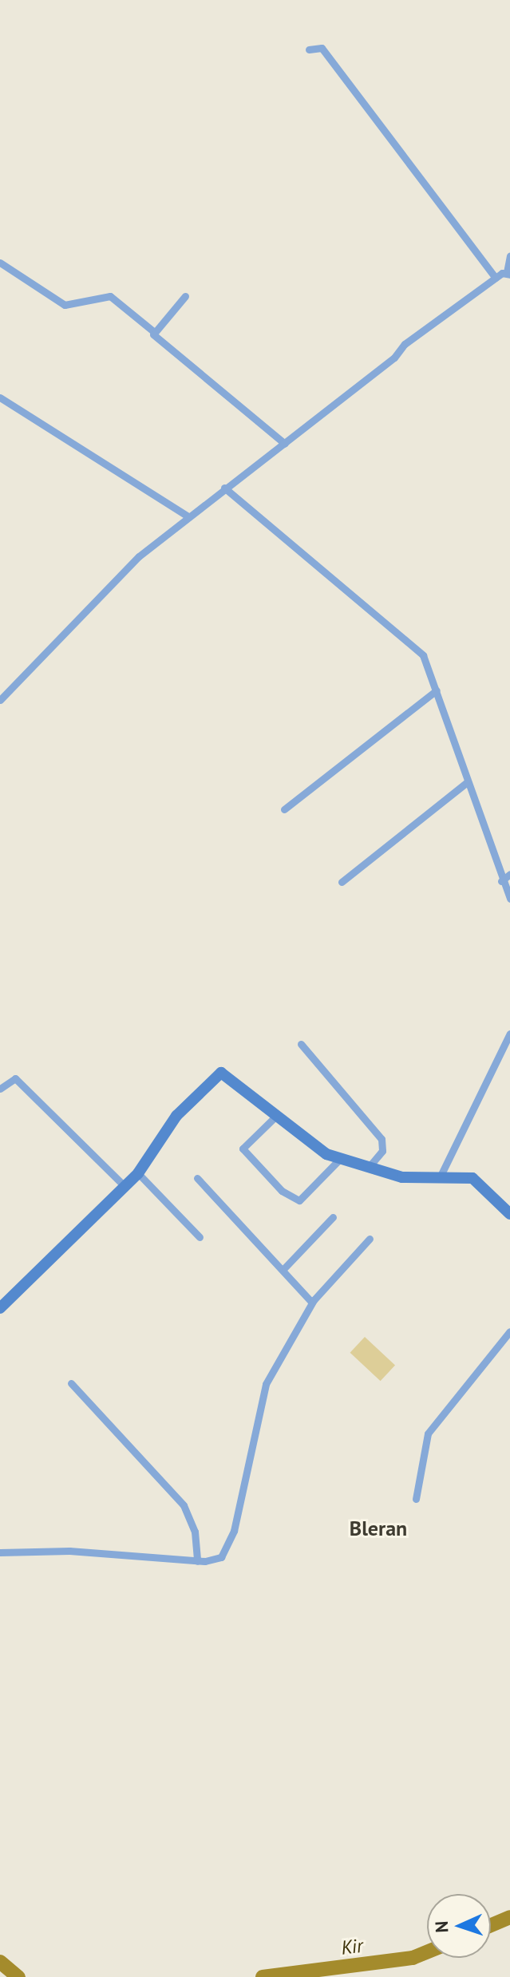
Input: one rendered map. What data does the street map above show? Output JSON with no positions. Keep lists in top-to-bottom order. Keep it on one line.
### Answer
{"districts":["Bleran"],"water":["Kir"],"north":"left"}
